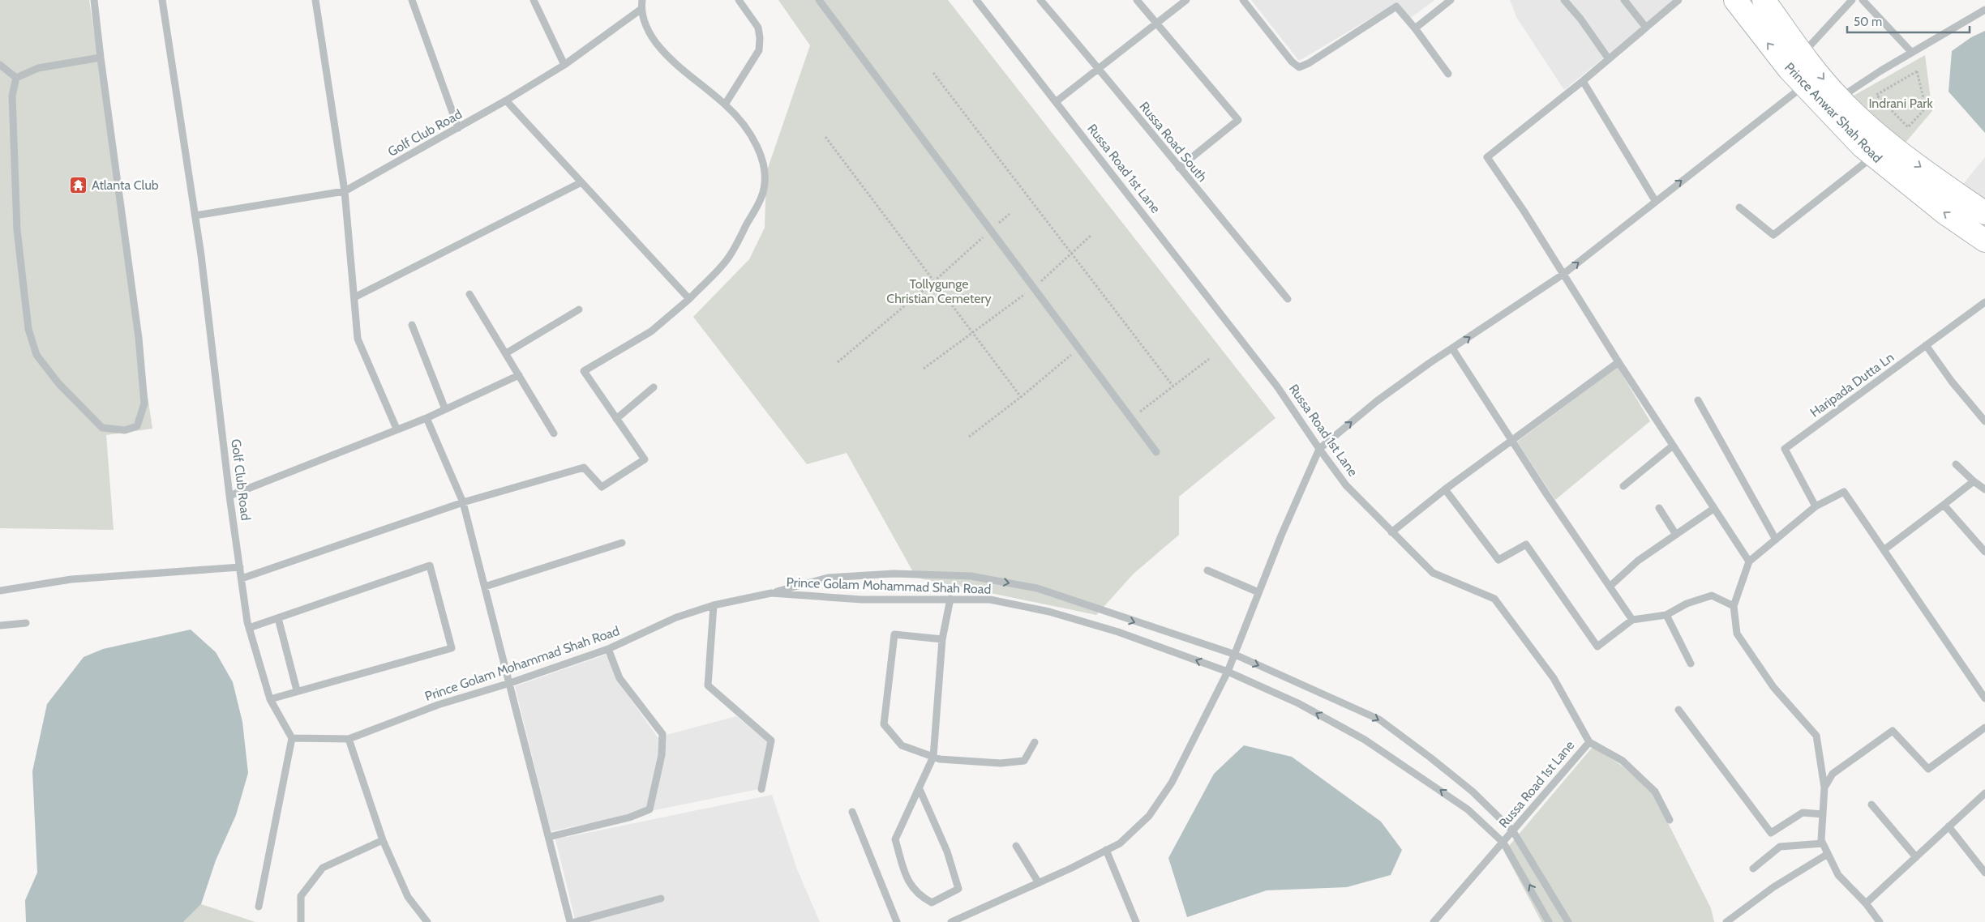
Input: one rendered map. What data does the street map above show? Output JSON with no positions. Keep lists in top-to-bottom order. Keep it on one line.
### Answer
{"streets":{"main road":["Prince Anwar Shah Road"],"street":["Golf Club Road","Russa Road South","Russa Road 1st Lane","Haripada Dutta Ln","Prince Golam Mohammad Shah Road"]},"crossings":[["Golf Club Road","Prince Golam Mohammad Shah Road"],["Russa Road 1st Lane","Prince Golam Mohammad Shah Road"]],"parks":["Indrani Park","Tollygunge Christian Cemetery"],"places":{"temple":["Atlanta Club"]},"scale_bar":"50 m"}
